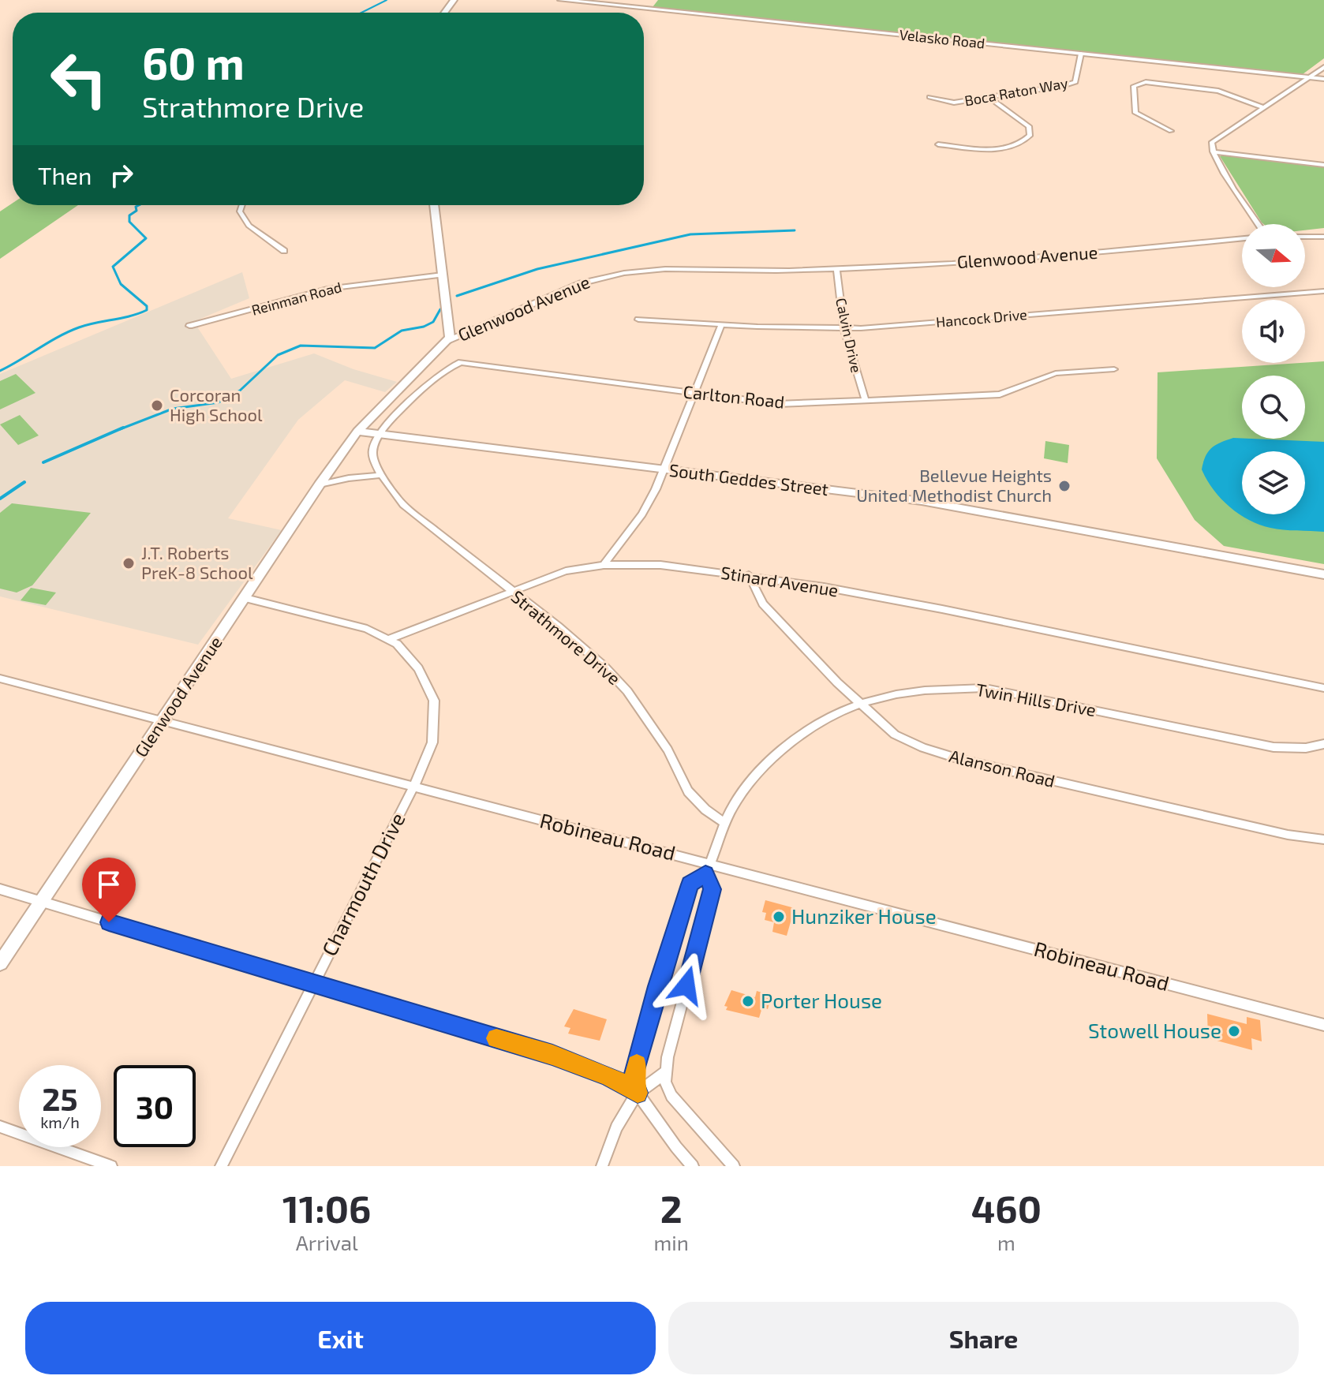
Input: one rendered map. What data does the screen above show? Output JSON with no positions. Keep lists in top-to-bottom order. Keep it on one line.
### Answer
{"streets":{"street":["Velasko Road","Boca Raton Way","Glenwood Avenue","Reinman Road","Hancock Drive","Calvin Drive","Carlton Road","South Geddes Street","Stinard Avenue","Strathmore Drive","Twin Hills Drive","Alanson Road","Robineau Road","Charmouth Drive"]},"crossings":[["Velasko Road","Boca Raton Way"],["Glenwood Avenue","Calvin Drive"],["Glenwood Avenue","South Geddes Street"],["Glenwood Avenue","Robineau Road"],["Hancock Drive","Calvin Drive"],["Calvin Drive","Carlton Road"],["Carlton Road","South Geddes Street"],["Carlton Road","Strathmore Drive"],["South Geddes Street","Strathmore Drive"],["Stinard Avenue","Strathmore Drive"],["Stinard Avenue","Alanson Road"],["Stinard Avenue","Charmouth Drive"],["Strathmore Drive","Twin Hills Drive"],["Twin Hills Drive","Alanson Road"],["Twin Hills Drive","Robineau Road"],["Robineau Road","Charmouth Drive"]],"places":["Corcoran High School","Bellevue Heights United Methodist Church","J.T. Roberts PreK-8 School","Hunziker House","Porter House","Stowell House"],"north":"right","page":{"turn":["60 m","Strathmore Drive"],"then":"Then","speed":"25 km/h","limit":"30","eta":["11:06","Arrival","2","min","460","m"],"buttons":["Exit","Share"]}}
